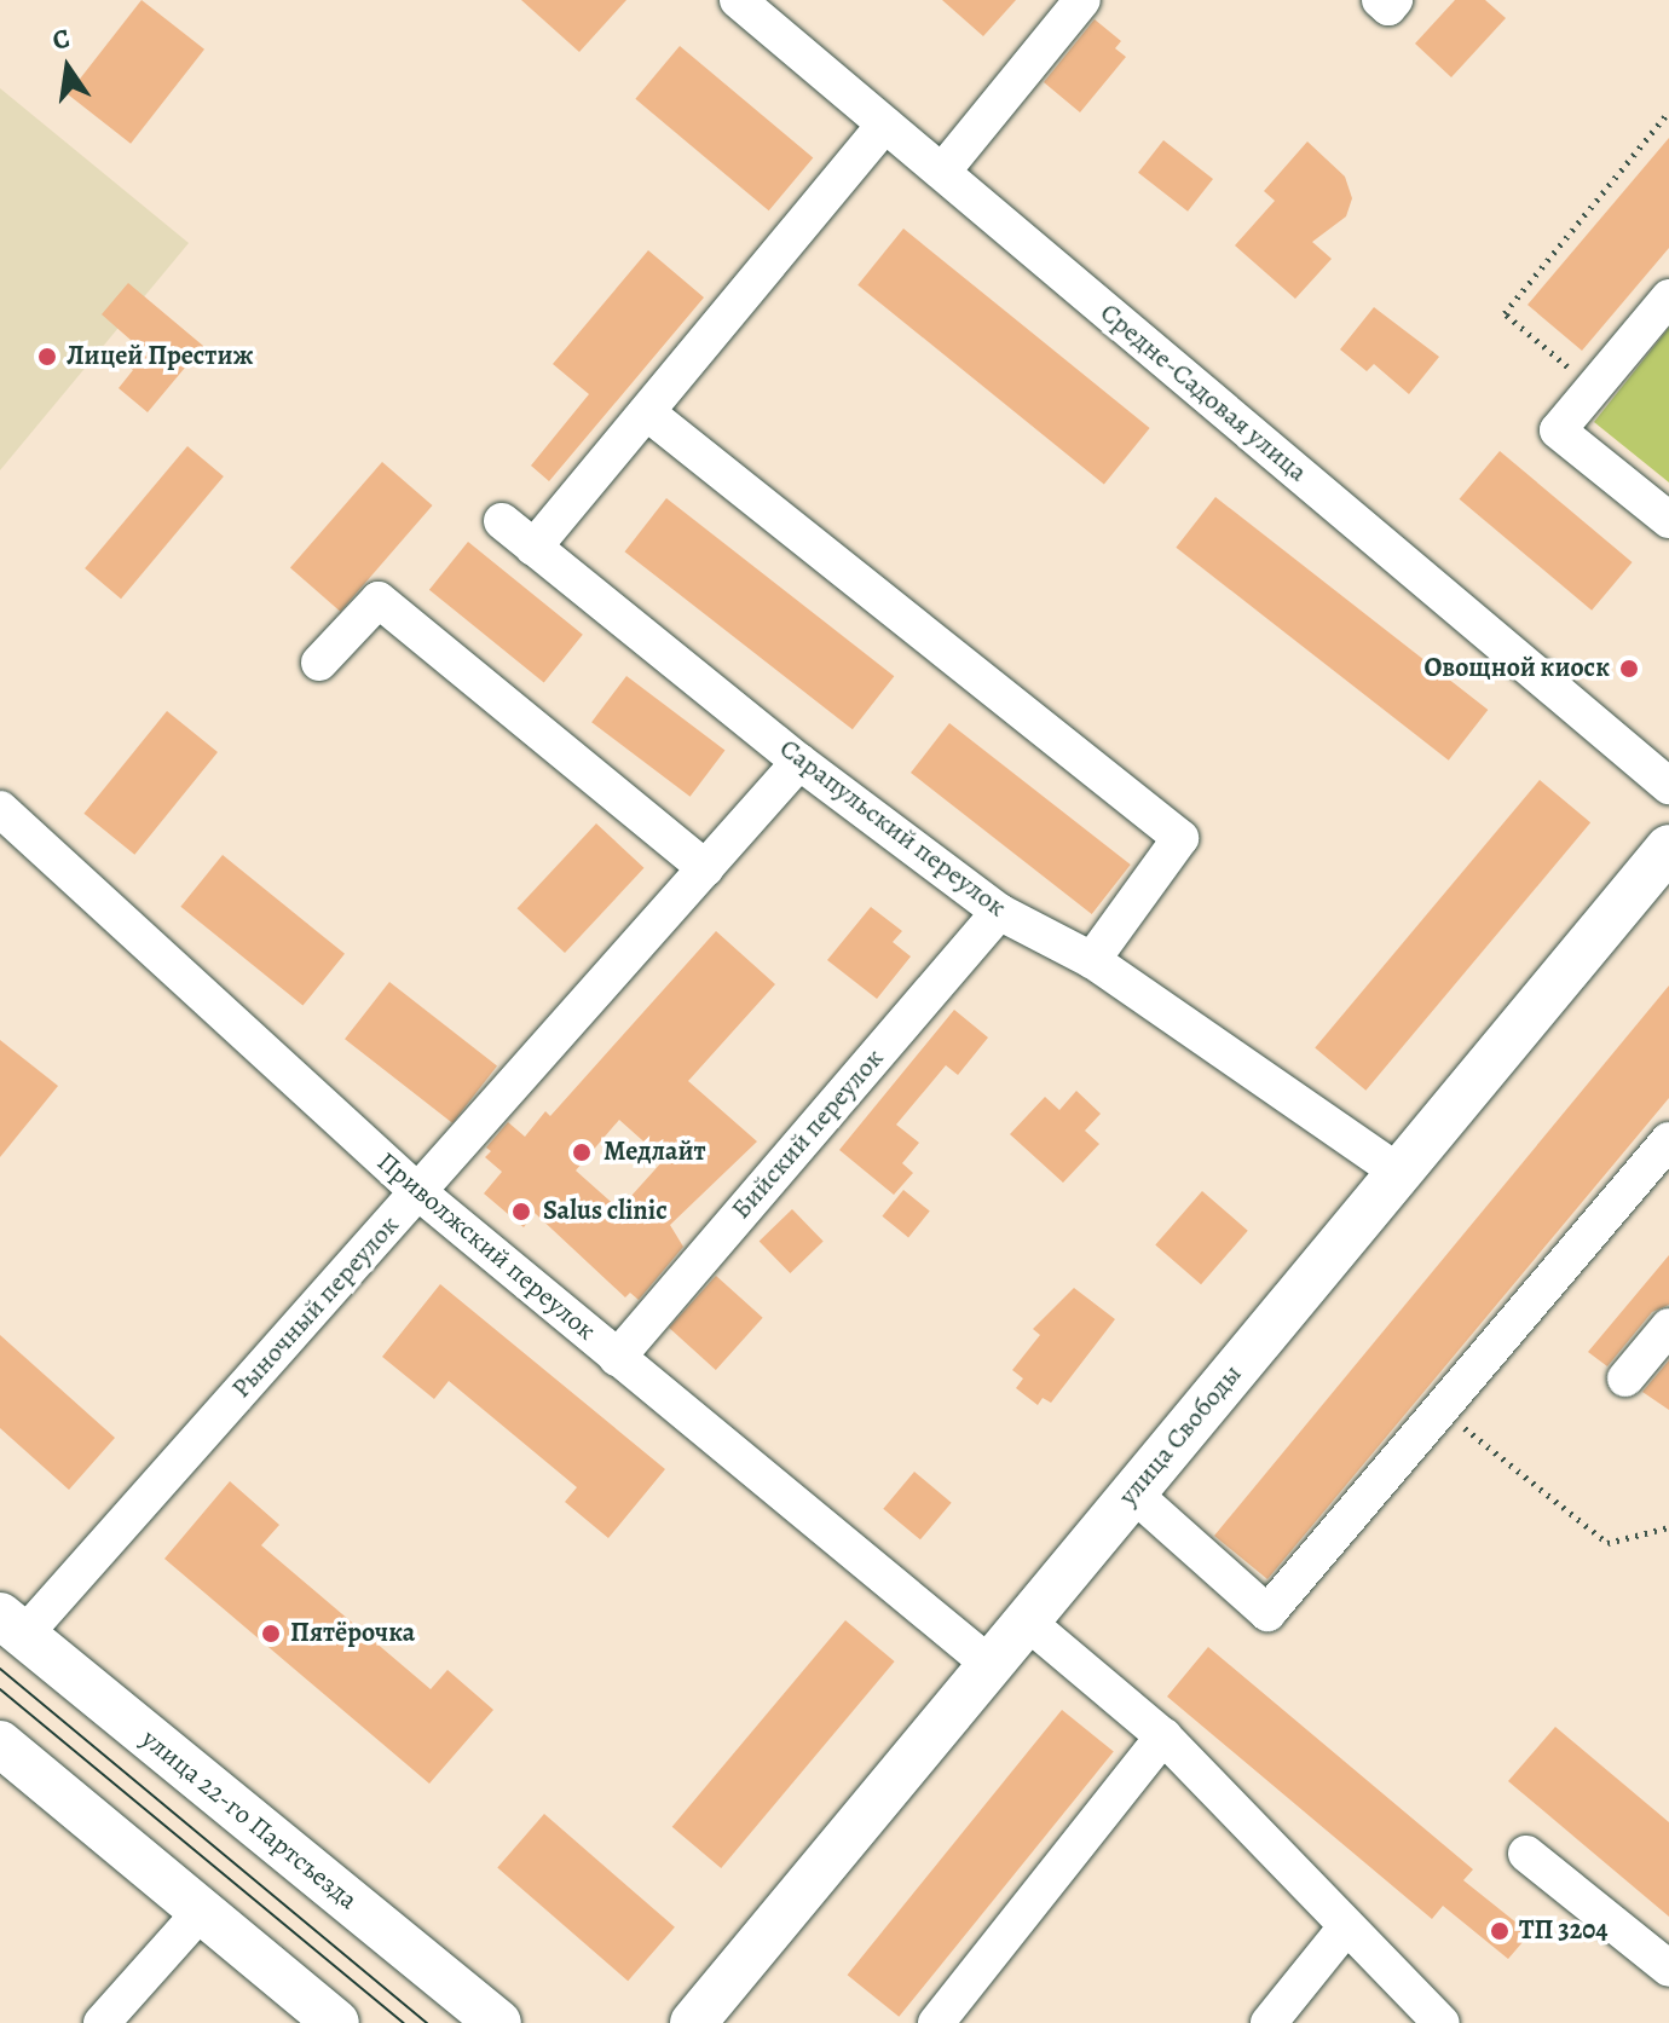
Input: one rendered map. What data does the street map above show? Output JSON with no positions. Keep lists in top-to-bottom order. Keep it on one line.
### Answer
{"streets":{"main road":["улица Свободы","улица 22-го Партсъезда"],"street":["Средне-Садовая улица","Сарапульский переулок","Бийский переулок","Приволжский переулок","Рыночный переулок"]},"crossings":[["Сарапульский переулок","Бийский переулок"],["Сарапульский переулок","Рыночный переулок"],["Сарапульский переулок","улица Свободы"],["Бийский переулок","Приволжский переулок"],["Приволжский переулок","Рыночный переулок"],["Приволжский переулок","улица Свободы"],["Рыночный переулок","улица 22-го Партсъезда"]],"places":["Лицей Престиж","Овощной киоск","Медлайт","Salus clinic","Пятёрочка","ТП 3204"],"north":"top"}
